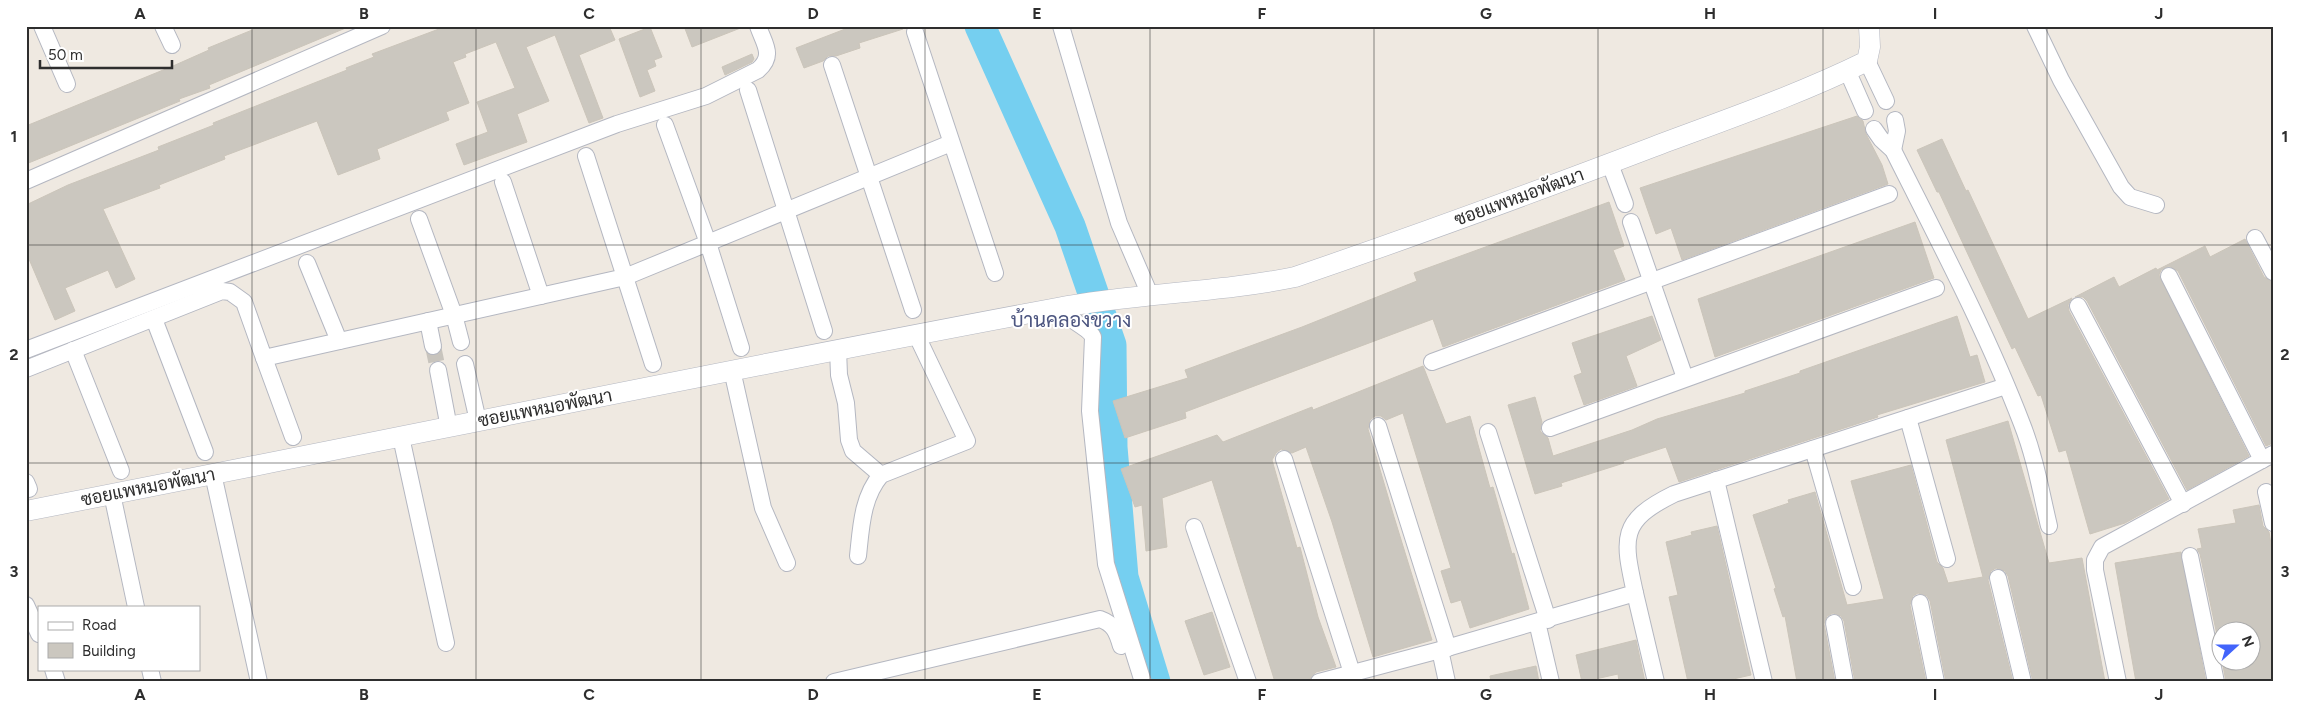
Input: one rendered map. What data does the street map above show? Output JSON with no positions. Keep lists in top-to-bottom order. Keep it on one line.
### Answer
{"streets":{"street":["ซอยแพหมอพัฒนา"]},"districts":["บ้านคลองขวาง"],"legend":["Road","Building"],"scale_bar":"50 m","north":"right","grid":{"columns":["A","B","C","D","E","F","G","H","I","J"],"rows":["1","2","3"]}}
